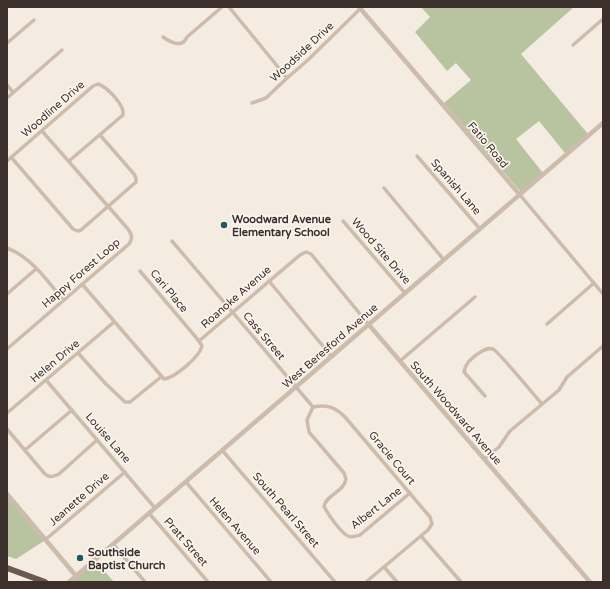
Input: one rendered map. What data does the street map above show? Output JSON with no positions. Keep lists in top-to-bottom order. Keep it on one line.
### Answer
{"streets":{"street":["Woodside Drive","Woodline Drive","Fatio Road","Spanish Lane","Wood Site Drive","Happy Forest Loop","Cari Place","Roanoke Avenue","Cass Street","West Beresford Avenue","Helen Drive","South Woodward Avenue","Louise Lane","Gracie Court","Jeanette Drive","Albert Lane","South Pearl Street","Helen Avenue","Pratt Street"]},"crossings":[["Woodside Drive","Fatio Road"],["Woodline Drive","Happy Forest Loop"],["Fatio Road","West Beresford Avenue"],["Spanish Lane","West Beresford Avenue"],["Wood Site Drive","West Beresford Avenue"],["Cari Place","Roanoke Avenue"],["Roanoke Avenue","Cass Street"],["Roanoke Avenue","Helen Drive"],["Roanoke Avenue","South Woodward Avenue"],["Cass Street","West Beresford Avenue"],["West Beresford Avenue","South Woodward Avenue"],["West Beresford Avenue","Louise Lane"],["West Beresford Avenue","South Pearl Street"],["West Beresford Avenue","Helen Avenue"],["West Beresford Avenue","Pratt Street"],["Helen Drive","Louise Lane"],["Louise Lane","Jeanette Drive"],["Gracie Court","Albert Lane"]],"places":["Woodward Avenue Elementary School","Southside Baptist Church"]}
